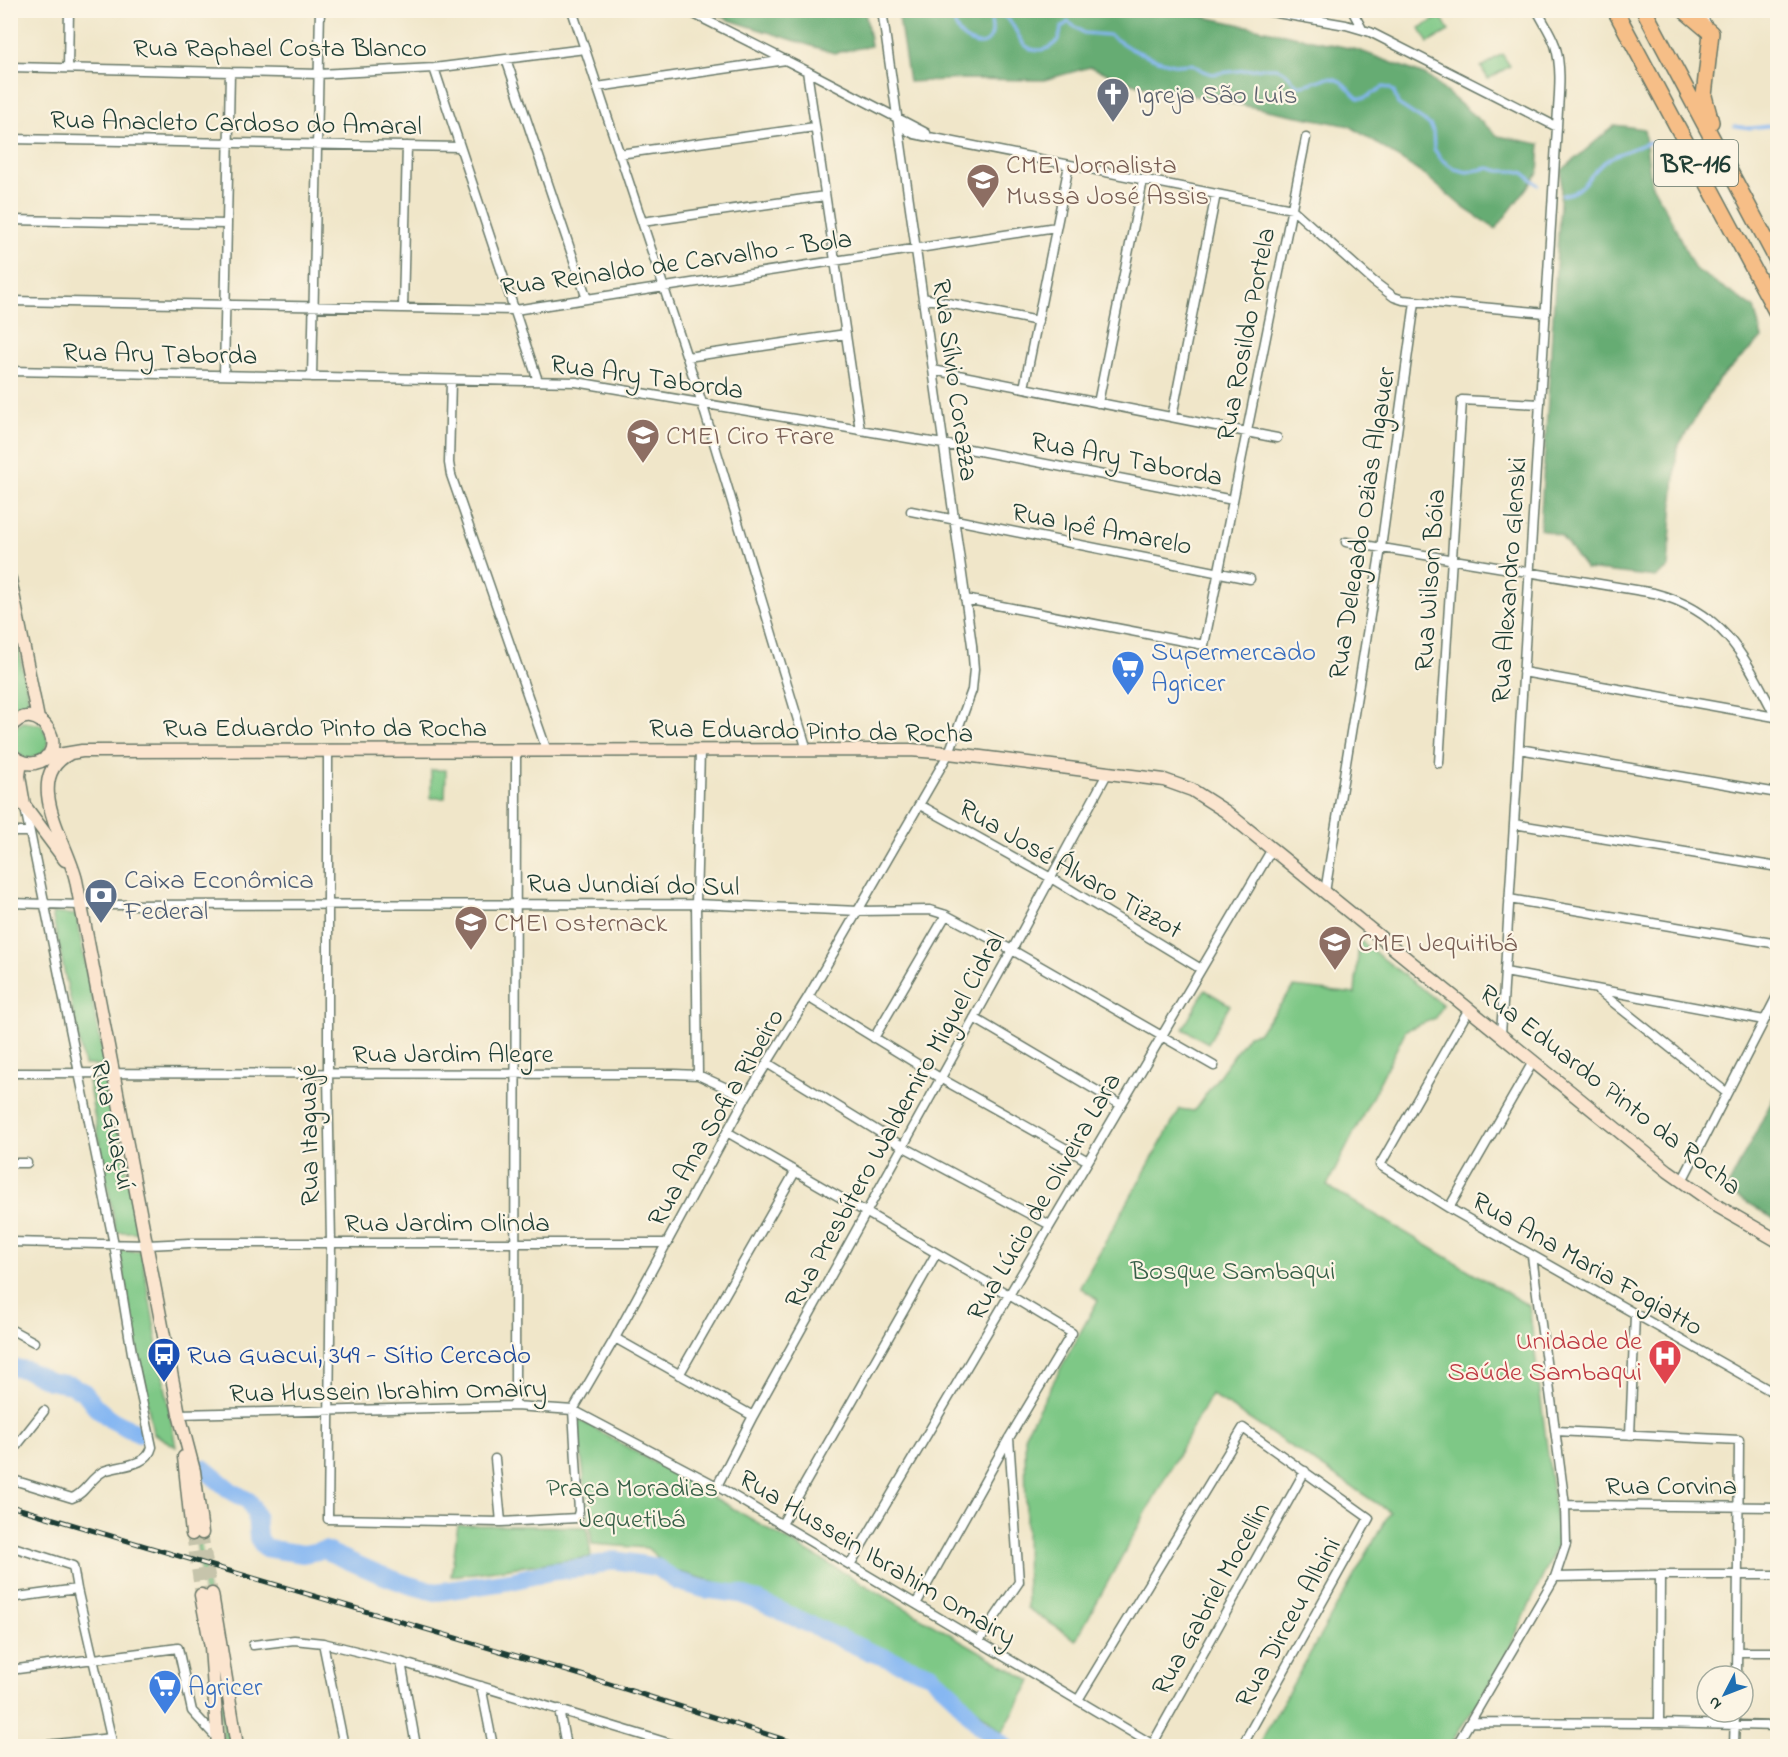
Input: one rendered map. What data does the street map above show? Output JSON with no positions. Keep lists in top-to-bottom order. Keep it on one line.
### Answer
{"streets":{"highway":["BR-116"],"main road":["Rua Eduardo Pinto da Rocha","Rua Guaçuí"],"street":["Rua Raphael Costa Blanco","Rua Anacleto Cardoso do Amaral","Rua Reinaldo de Carvalho - Bola","Rua Rosildo Portela","Rua Ary Taborda","Rua Sílvio Corazza","Rua Delegado Ozias Algauer","Rua Ipê Amarelo","Rua Wilson Bóia","Rua Alexandro Glenski","Rua José Álvaro Tizzot","Rua Jundiaí do Sul","Rua Jardim Alegre","Rua Ana Sofia Ribeiro","Rua Presbítero Waldemiro Miguel Cidral","Rua Itaguajé","Rua Lúcio de Oliveira Lara","Rua Jardim Olinda","Rua Ana Maria Fogiatto","Rua Hussein Ibrahim Omairy","Rua Corvina","Rua Gabriel Mocellin","Rua Dirceu Albini"]},"crossings":[["Rua Reinaldo de Carvalho - Bola","Rua Sílvio Corazza"],["Rua Rosildo Portela","Rua Ary Taborda"],["Rua Rosildo Portela","Rua Sílvio Corazza"],["Rua Rosildo Portela","Rua Ipê Amarelo"],["Rua Ary Taborda","Rua Sílvio Corazza"],["Rua Sílvio Corazza","Rua Ipê Amarelo"],["Rua Sílvio Corazza","Rua Eduardo Pinto da Rocha"],["Rua Sílvio Corazza","Rua Ana Sofia Ribeiro"],["Rua Delegado Ozias Algauer","Rua Eduardo Pinto da Rocha"],["Rua Wilson Bóia","Rua Alexandro Glenski"],["Rua Alexandro Glenski","Rua Eduardo Pinto da Rocha"],["Rua Eduardo Pinto da Rocha","Rua Ana Sofia Ribeiro"],["Rua Eduardo Pinto da Rocha","Rua Presbítero Waldemiro Miguel Cidral"],["Rua Eduardo Pinto da Rocha","Rua Guaçuí"],["Rua Eduardo Pinto da Rocha","Rua Itaguajé"],["Rua Eduardo Pinto da Rocha","Rua Lúcio de Oliveira Lara"],["Rua Eduardo Pinto da Rocha","Rua Ana Maria Fogiatto"],["Rua José Álvaro Tizzot","Rua Ana Sofia Ribeiro"],["Rua José Álvaro Tizzot","Rua Presbítero Waldemiro Miguel Cidral"],["Rua José Álvaro Tizzot","Rua Lúcio de Oliveira Lara"],["Rua Jundiaí do Sul","Rua Ana Sofia Ribeiro"],["Rua Jundiaí do Sul","Rua Presbítero Waldemiro Miguel Cidral"],["Rua Jundiaí do Sul","Rua Guaçuí"],["Rua Jundiaí do Sul","Rua Itaguajé"],["Rua Jundiaí do Sul","Rua Lúcio de Oliveira Lara"],["Rua Jardim Alegre","Rua Ana Sofia Ribeiro"],["Rua Jardim Alegre","Rua Guaçuí"],["Rua Jardim Alegre","Rua Itaguajé"],["Rua Ana Sofia Ribeiro","Rua Jardim Olinda"],["Rua Ana Sofia Ribeiro","Rua Hussein Ibrahim Omairy"],["Rua Presbítero Waldemiro Miguel Cidral","Rua Hussein Ibrahim Omairy"],["Rua Guaçuí","Rua Jardim Olinda"],["Rua Guaçuí","Rua Hussein Ibrahim Omairy"],["Rua Itaguajé","Rua Jardim Olinda"],["Rua Itaguajé","Rua Hussein Ibrahim Omairy"],["Rua Lúcio de Oliveira Lara","Rua Hussein Ibrahim Omairy"],["Rua Hussein Ibrahim Omairy","Rua Gabriel Mocellin"],["Rua Gabriel Mocellin","Rua Dirceu Albini"]],"parks":["Bosque Sambaqui","Praça Moradias Jequetibá"],"places":{"church":["Igreja São Luís"],"school or university":["CMEI Jornalista Mussa José Assis","CMEI Ciro Frare","CMEI Osternack","CMEI Jequitibá"],"supermarket":["Supermercado Agricer","Agricer"],"bank":["Caixa Econômica Federal"],"bus stop":["Rua Guacui, 349 - Sítio Cercado"],"hospital":["Unidade de Saúde Sambaqui"]},"north":"bottom left"}
